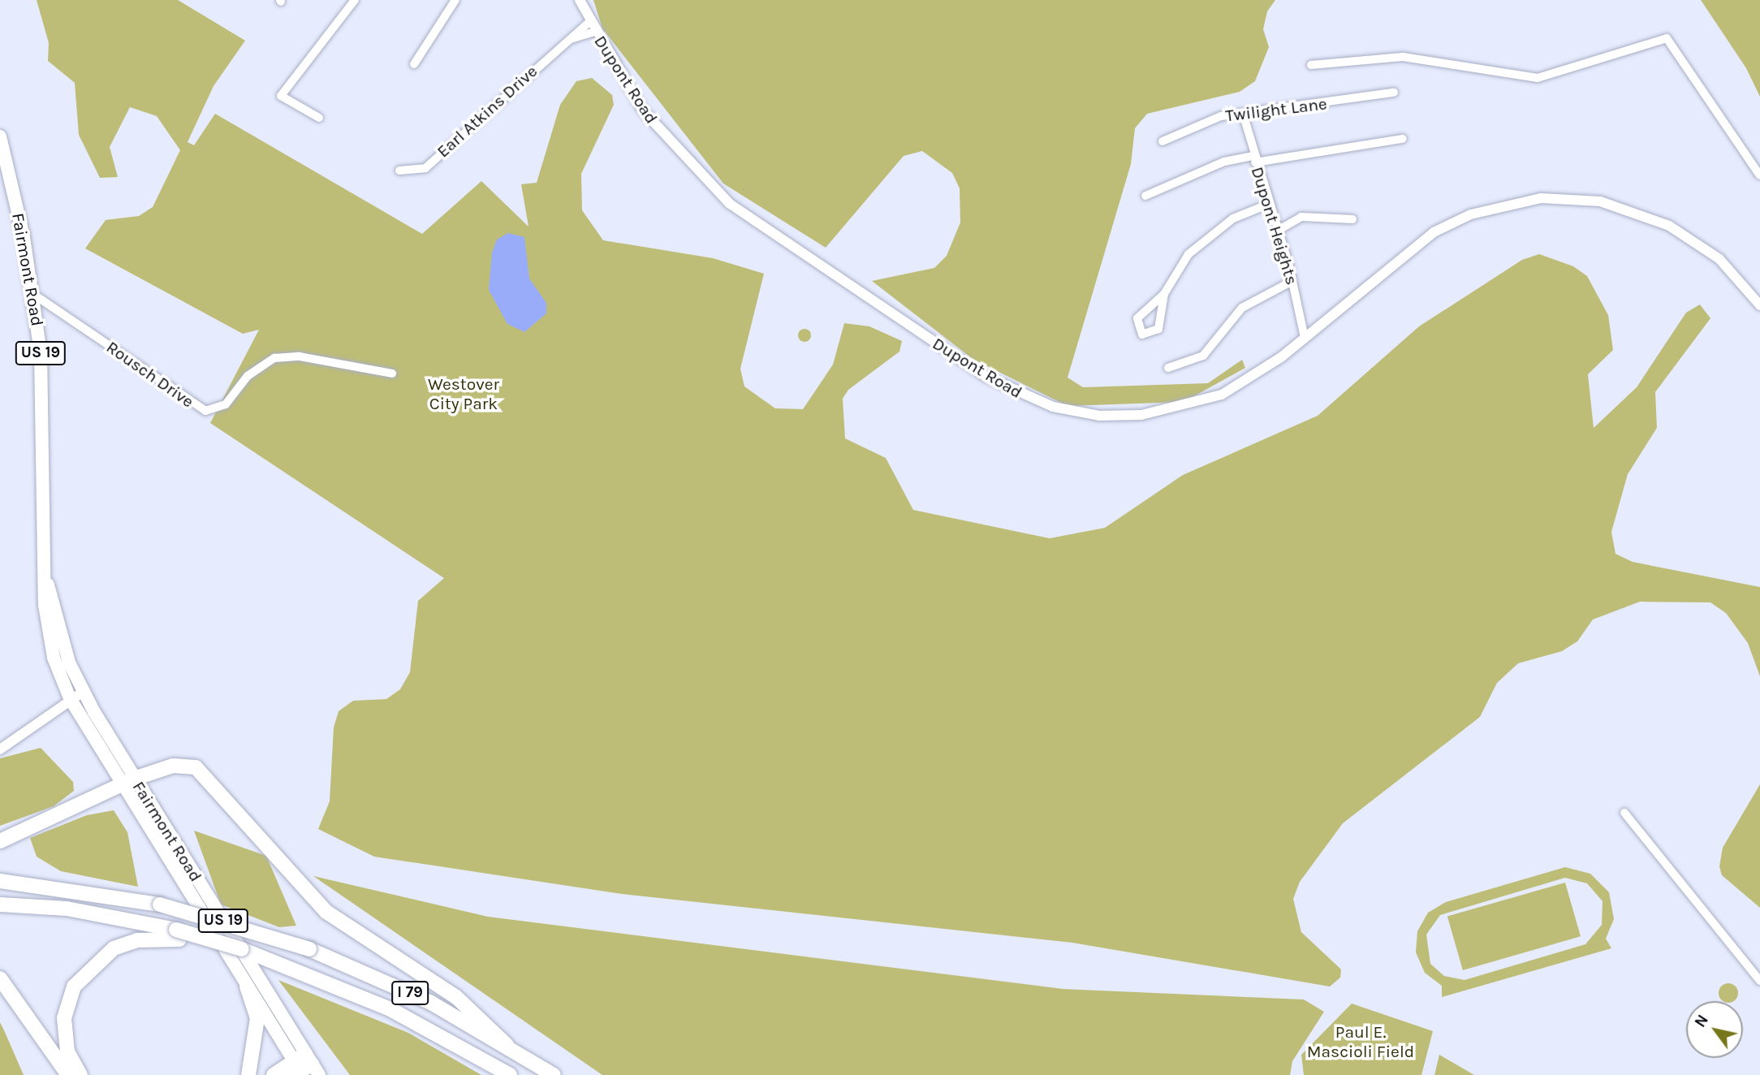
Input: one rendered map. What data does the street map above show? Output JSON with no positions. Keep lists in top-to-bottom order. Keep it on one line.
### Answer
{"streets":{"highway":["I 79"],"main road":["Fairmont Road","US 19"],"street":["Dupont Road","Twilight Lane","Earl Atkins Drive","Dupont Heights","Rousch Drive"]},"crossings":[["Dupont Road","Earl Atkins Drive"],["Dupont Road","Dupont Heights"],["Twilight Lane","Dupont Heights"],["Fairmont Road","Rousch Drive"]],"parks":["Westover City Park","Paul E. Mascioli Field"],"north":"top left"}
